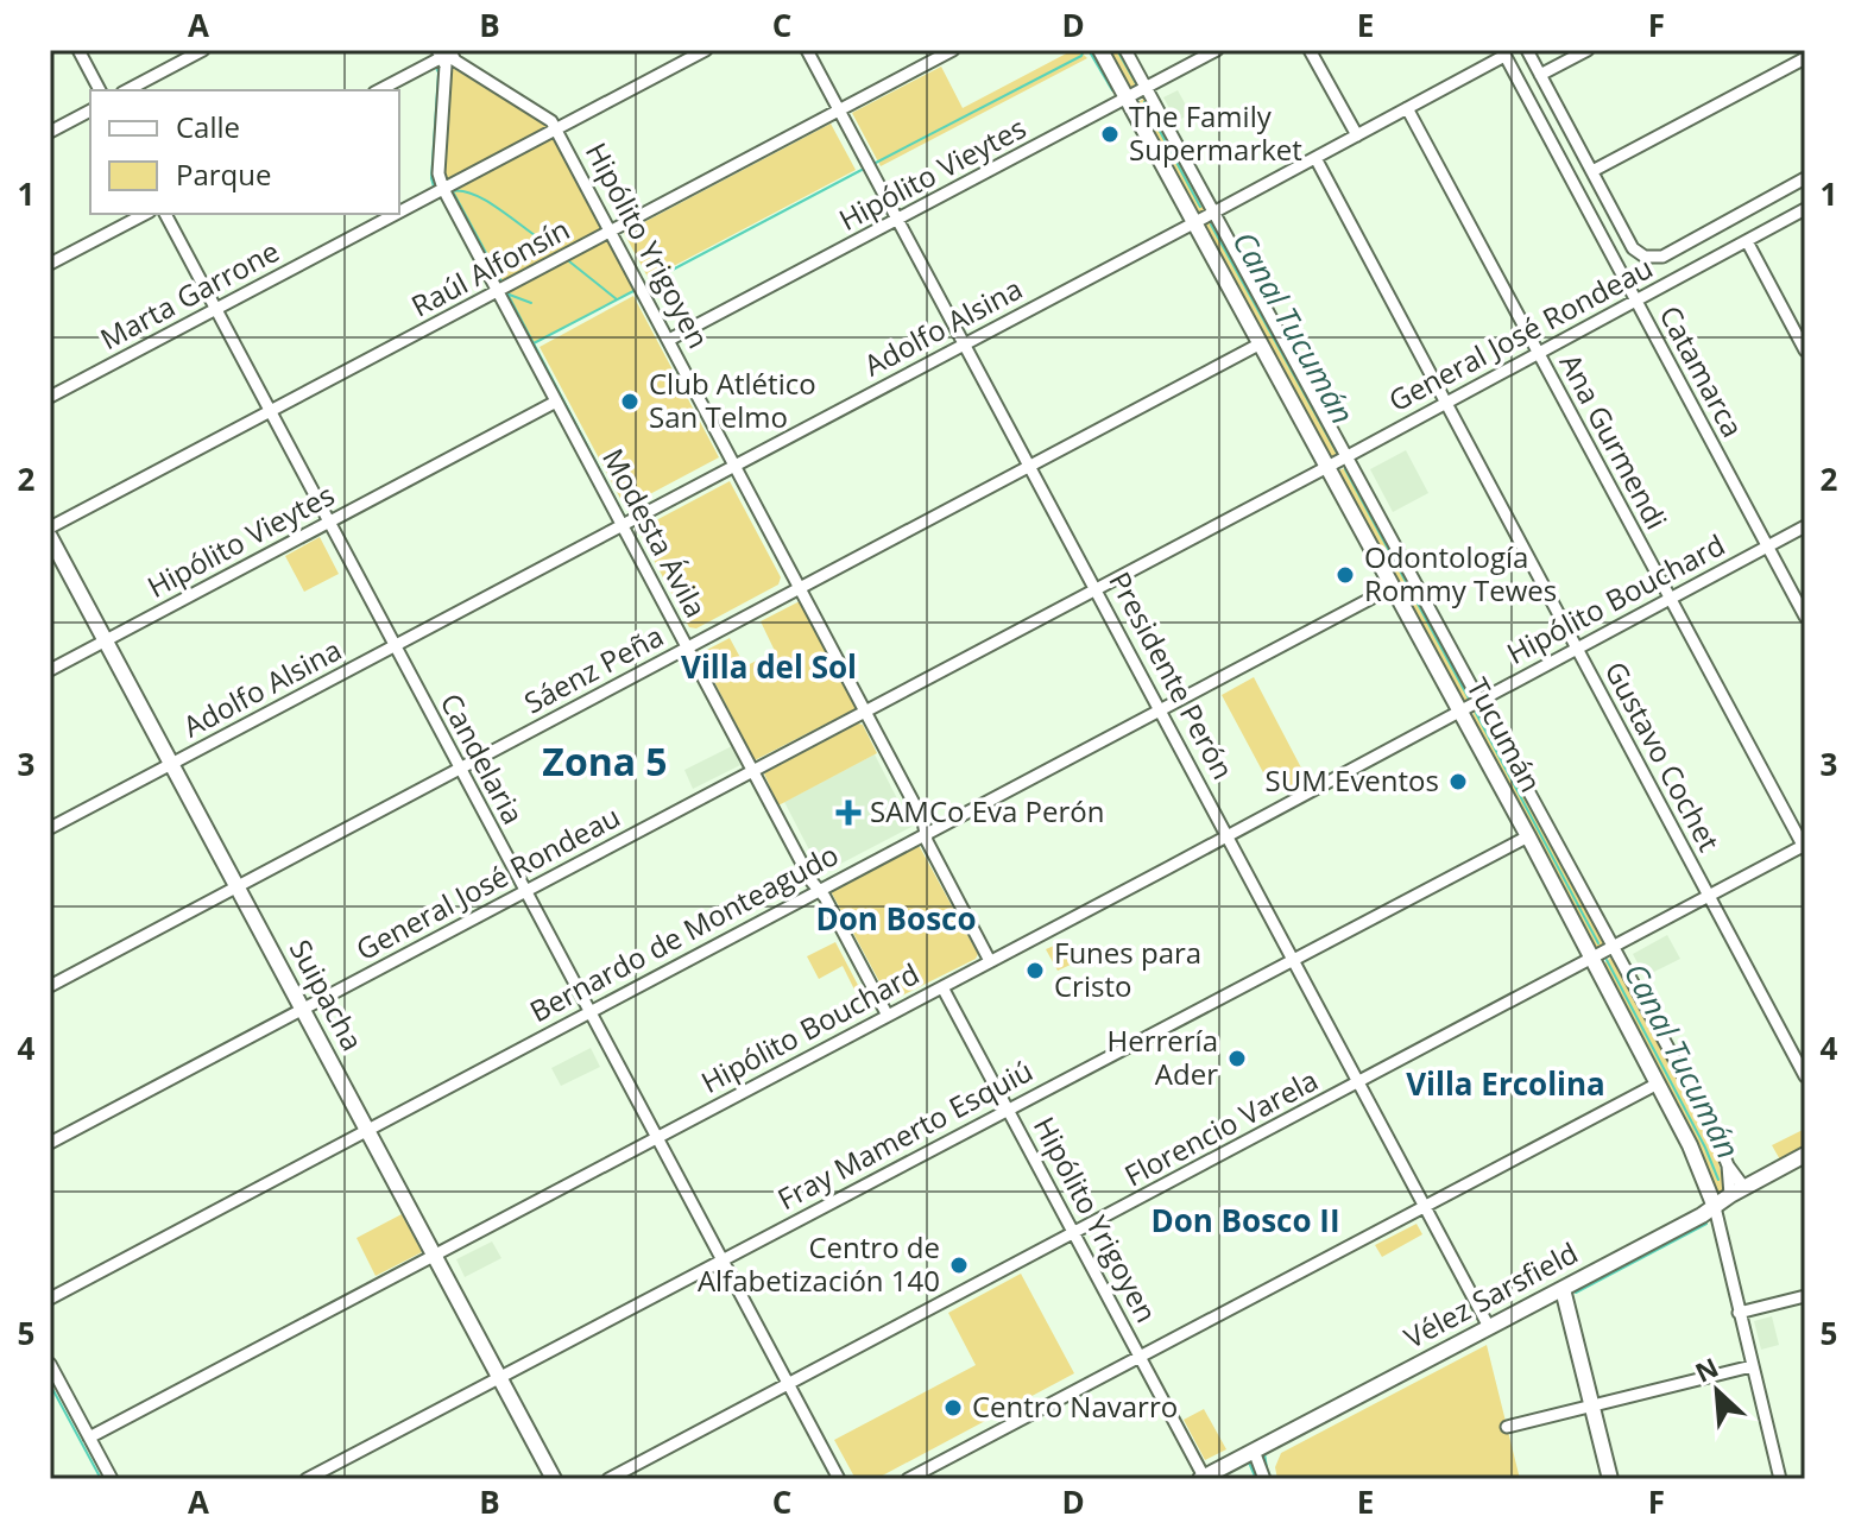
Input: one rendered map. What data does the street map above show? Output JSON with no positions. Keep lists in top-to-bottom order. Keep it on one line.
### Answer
{"streets":{"main road":["Tucumán","Suipacha","Vélez Sarsfield"],"street":["Hipólito Vieytes","Hipólito Yrigoyen","Raúl Alfonsín","Marta Garrone","Adolfo Alsina","General José Rondeau","Catamarca","Ana Gurmendi","Modesta Ávila","Hipólito Bouchard","Sáenz Peña","Presidente Perón","Gustavo Cochet","Candelaria","Bernardo de Monteagudo","Florencio Varela","Fray Mamerto Esquiú"]},"crossings":[["Hipólito Vieytes","Hipólito Yrigoyen"],["Hipólito Vieytes","Modesta Ávila"],["Hipólito Vieytes","Presidente Perón"],["Hipólito Vieytes","Tucumán"],["Hipólito Vieytes","Candelaria"],["Hipólito Vieytes","Suipacha"],["Hipólito Yrigoyen","Raúl Alfonsín"],["Hipólito Yrigoyen","Marta Garrone"],["Hipólito Yrigoyen","Adolfo Alsina"],["Hipólito Yrigoyen","General José Rondeau"],["Hipólito Yrigoyen","Modesta Ávila"],["Hipólito Yrigoyen","Hipólito Bouchard"],["Hipólito Yrigoyen","Sáenz Peña"],["Hipólito Yrigoyen","Bernardo de Monteagudo"],["Hipólito Yrigoyen","Florencio Varela"],["Hipólito Yrigoyen","Fray Mamerto Esquiú"],["Hipólito Yrigoyen","Vélez Sarsfield"],["Raúl Alfonsín","Modesta Ávila"],["Raúl Alfonsín","Presidente Perón"],["Raúl Alfonsín","Candelaria"],["Marta Garrone","Modesta Ávila"],["Marta Garrone","Candelaria"],["Adolfo Alsina","Catamarca"],["Adolfo Alsina","Ana Gurmendi"],["Adolfo Alsina","Modesta Ávila"],["Adolfo Alsina","Presidente Perón"],["Adolfo Alsina","Tucumán"],["Adolfo Alsina","Gustavo Cochet"],["Adolfo Alsina","Candelaria"],["Adolfo Alsina","Suipacha"],["General José Rondeau","Catamarca"],["General José Rondeau","Ana Gurmendi"],["General José Rondeau","Modesta Ávila"],["General José Rondeau","Presidente Perón"],["General José Rondeau","Tucumán"],["General José Rondeau","Gustavo Cochet"],["General José Rondeau","Candelaria"],["General José Rondeau","Suipacha"],["Catamarca","Hipólito Bouchard"],["Ana Gurmendi","Hipólito Bouchard"],["Ana Gurmendi","Florencio Varela"],["Modesta Ávila","Hipólito Bouchard"],["Modesta Ávila","Sáenz Peña"],["Modesta Ávila","Bernardo de Monteagudo"],["Hipólito Bouchard","Presidente Perón"],["Hipólito Bouchard","Tucumán"],["Hipólito Bouchard","Gustavo Cochet"],["Hipólito Bouchard","Candelaria"],["Hipólito Bouchard","Suipacha"],["Sáenz Peña","Presidente Perón"],["Sáenz Peña","Tucumán"],["Sáenz Peña","Candelaria"],["Sáenz Peña","Suipacha"],["Presidente Perón","Bernardo de Monteagudo"],["Presidente Perón","Florencio Varela"],["Presidente Perón","Fray Mamerto Esquiú"],["Presidente Perón","Vélez Sarsfield"],["Tucumán","Bernardo de Monteagudo"],["Tucumán","Florencio Varela"],["Tucumán","Fray Mamerto Esquiú"],["Tucumán","Vélez Sarsfield"],["Gustavo Cochet","Florencio Varela"],["Candelaria","Bernardo de Monteagudo"],["Candelaria","Florencio Varela"],["Candelaria","Fray Mamerto Esquiú"],["Bernardo de Monteagudo","Suipacha"],["Suipacha","Fray Mamerto Esquiú"]],"districts":["Villa del Sol","Zona 5","Don Bosco","Villa Ercolina","Don Bosco II"],"water":["Canal Tucumán"],"places":{"other":["The Family Supermarket","Club Atlético San Telmo","Odontología Rommy Tewes","SUM Eventos","Funes para Cristo","Herrería Ader","Centro de Alfabetización 140","Centro Navarro"],"health":["SAMCo Eva Perón"]},"legend":["Calle","Parque"],"north":"top left","grid":{"columns":["A","B","C","D","E","F"],"rows":["1","2","3","4","5"]}}
